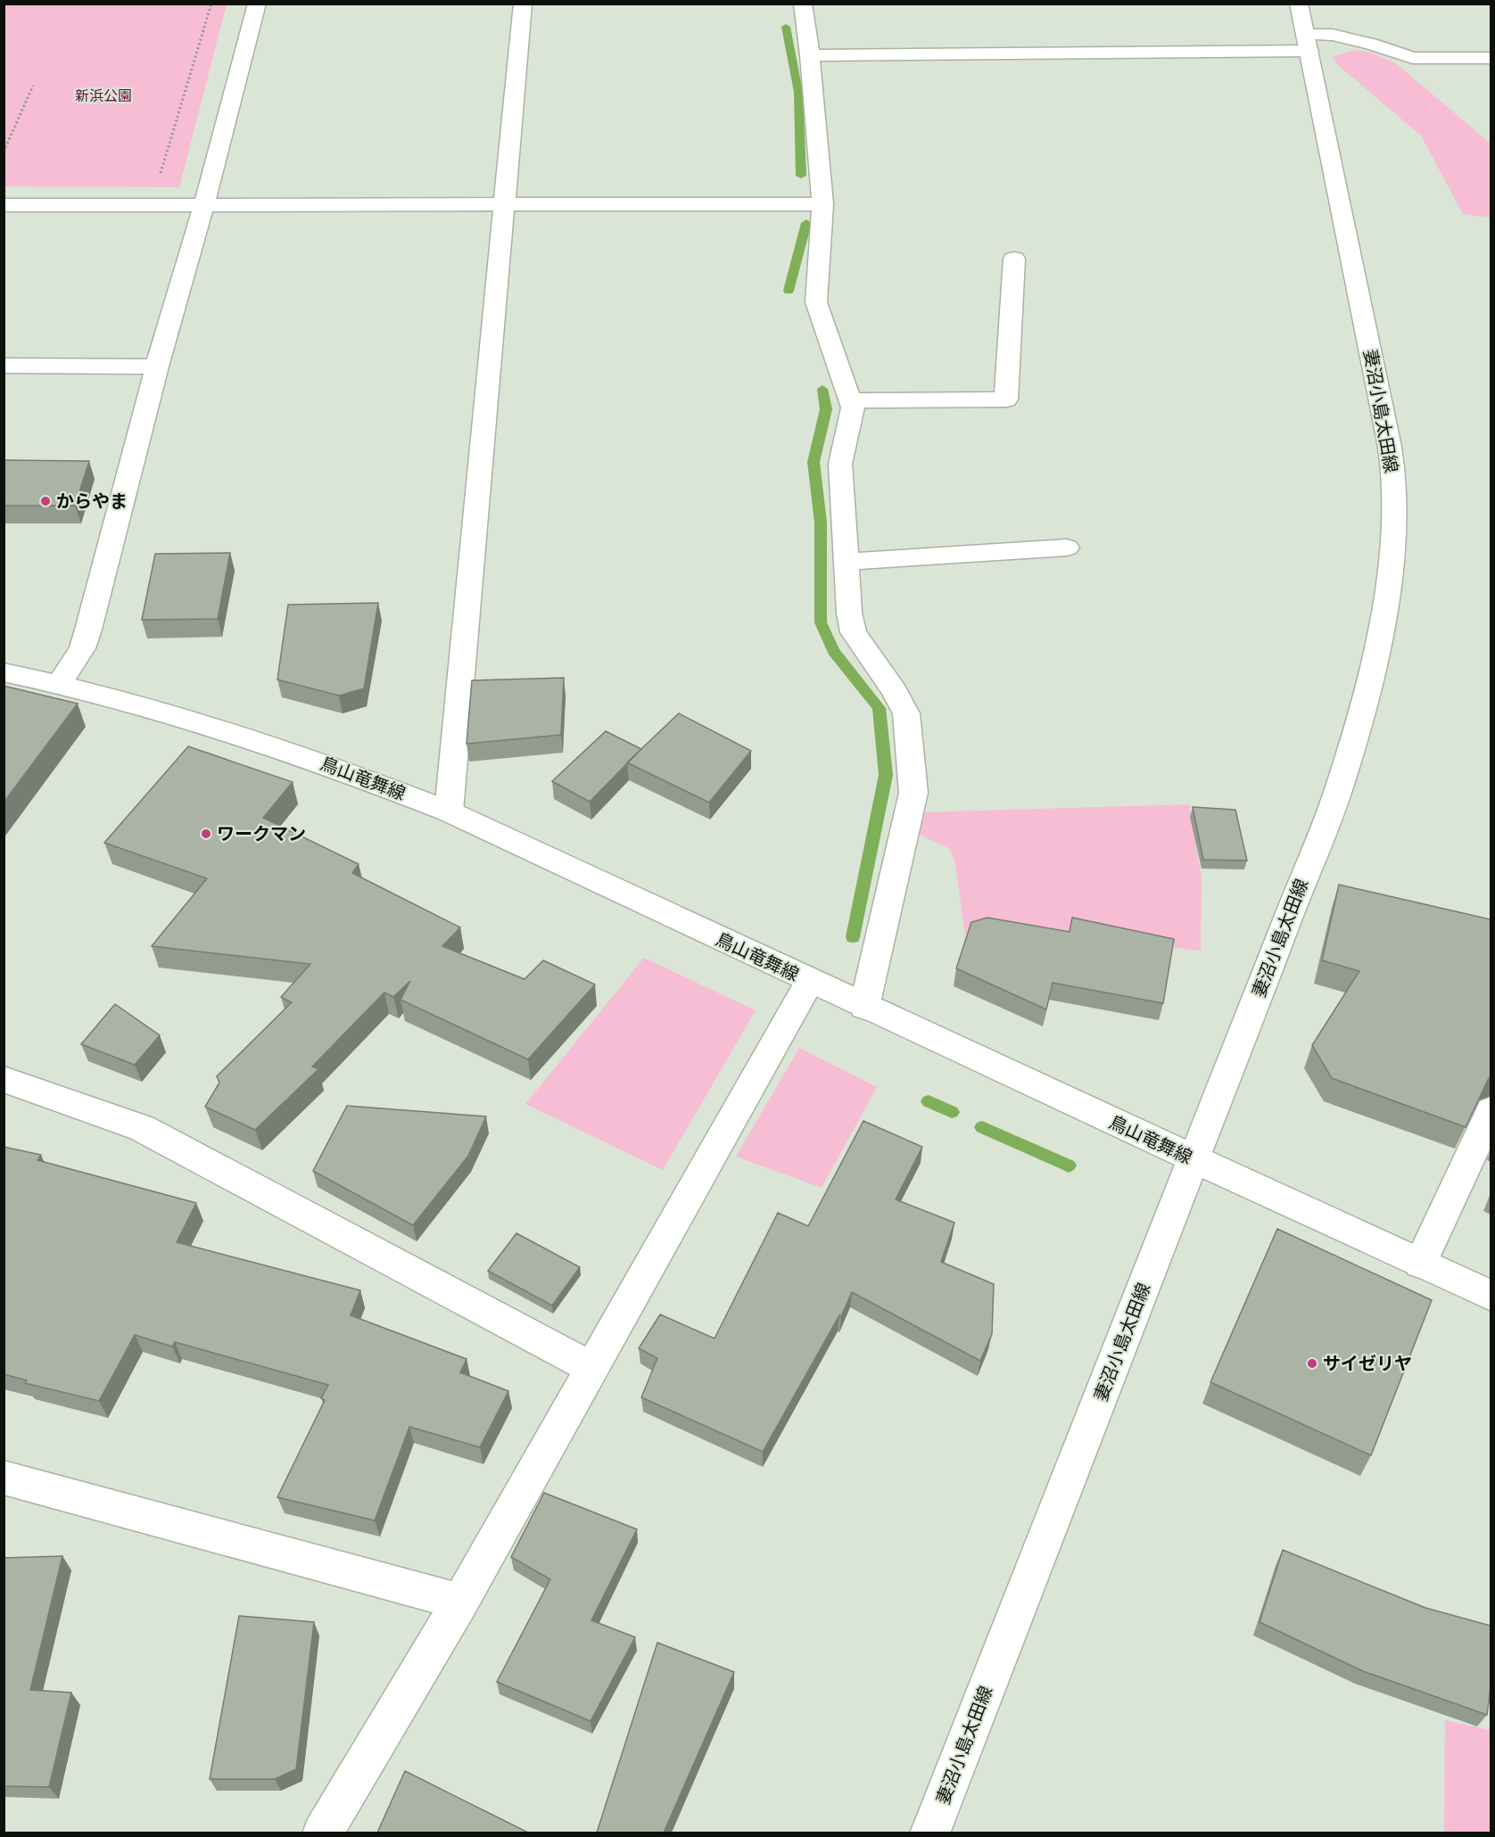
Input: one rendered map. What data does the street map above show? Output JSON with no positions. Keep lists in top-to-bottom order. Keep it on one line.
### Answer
{"streets":{"street":["妻沼小島太田線","鳥山竜舞線"]},"crossings":[["妻沼小島太田線","鳥山竜舞線"]],"parks":["新浜公園"],"places":["からやま","ワークマン","サイゼリヤ"]}
